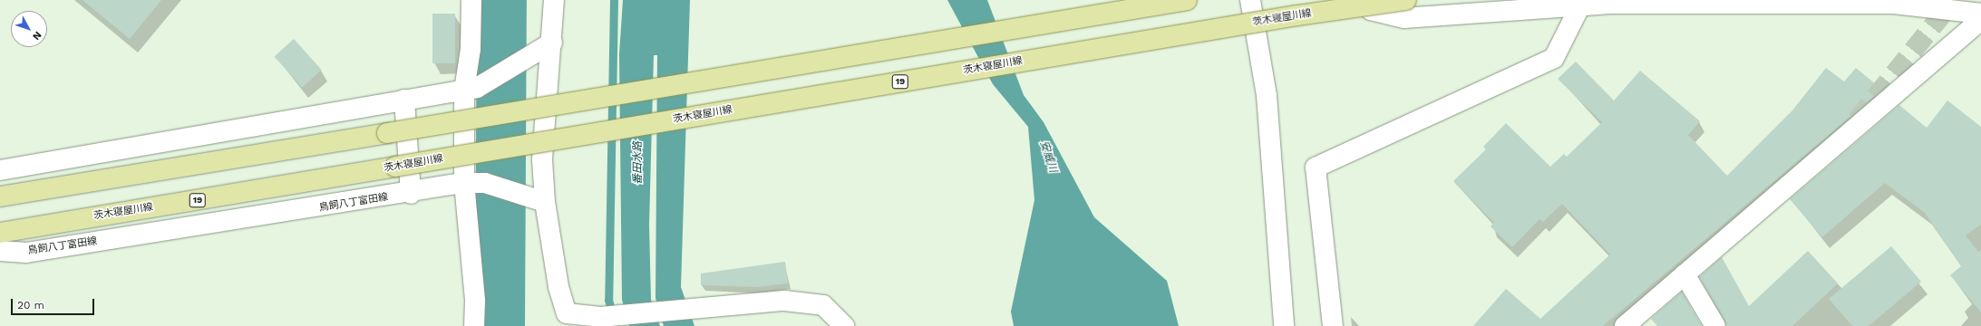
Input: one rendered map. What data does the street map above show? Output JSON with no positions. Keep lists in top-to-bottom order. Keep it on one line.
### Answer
{"streets":{"main road":["茨木寝屋川線","19"],"street":["鳥飼八丁富田線"]},"water":["安威川","番田水路"],"scale_bar":"20 m","north":"bottom right"}
